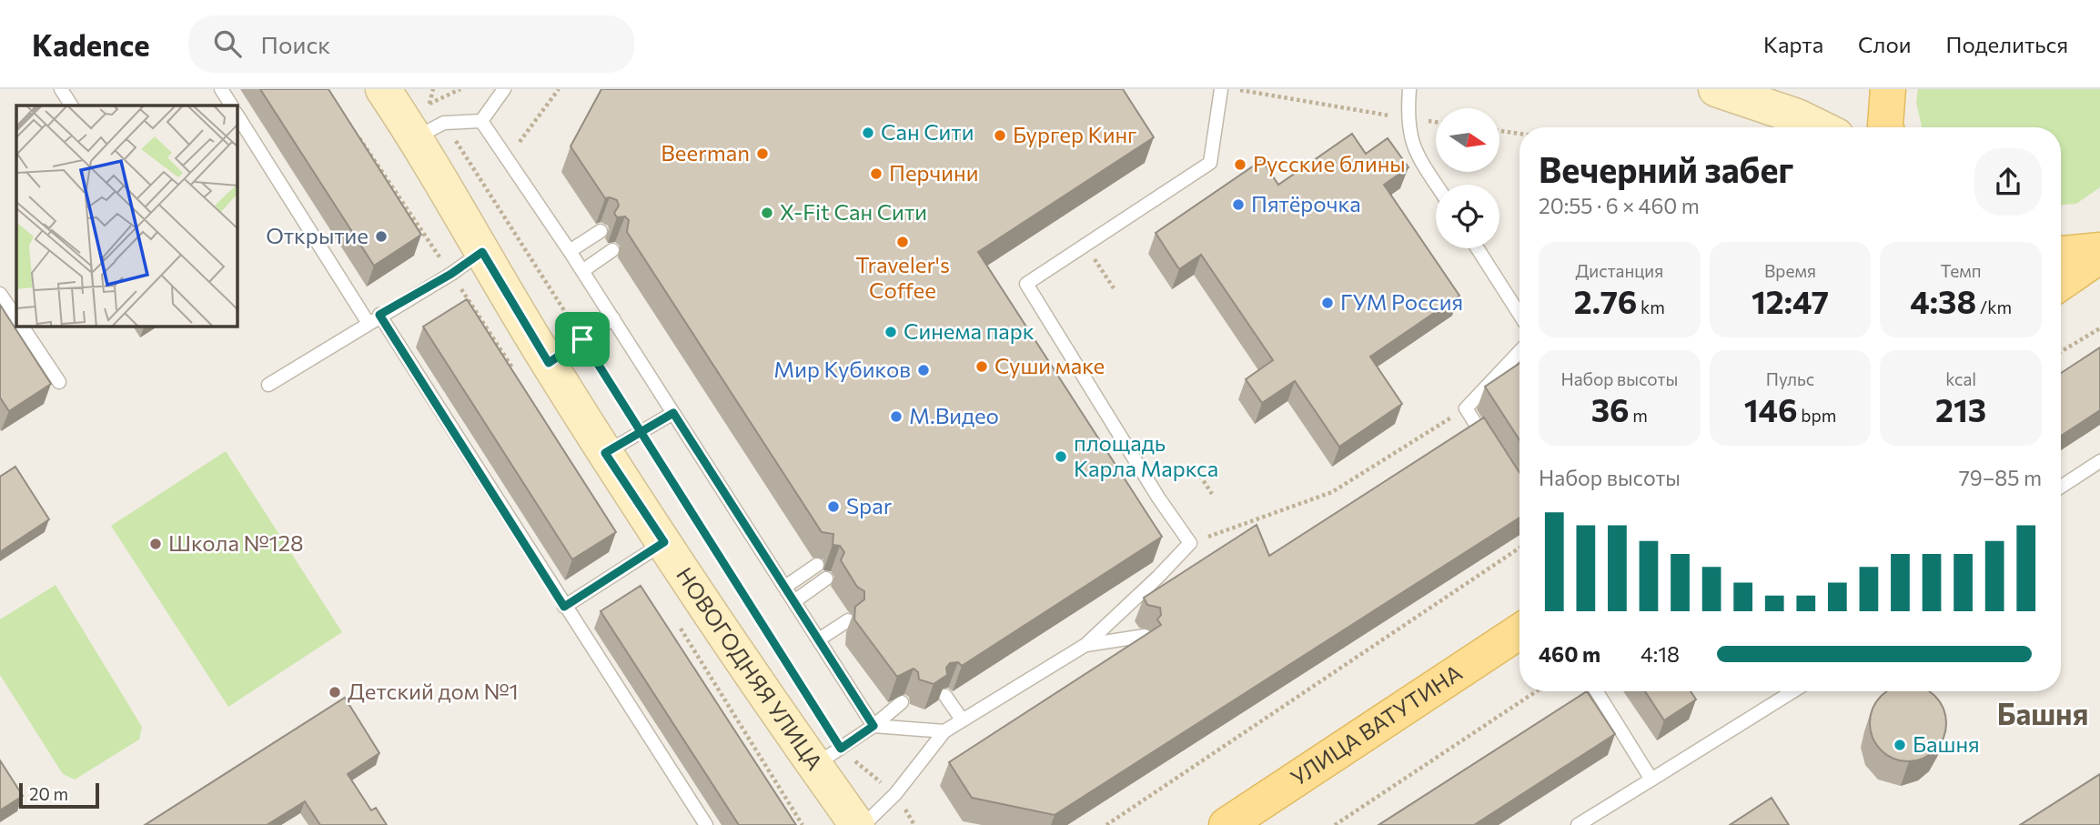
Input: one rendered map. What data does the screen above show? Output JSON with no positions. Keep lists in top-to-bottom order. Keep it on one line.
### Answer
{"streets":{"main road":["УЛИЦА ВАТУТИНА"],"street":["НОВОГОДНЯЯ УЛИЦА"]},"districts":["Башня"],"places":["Сан Сити","Бургер Кинг","Beerman","Русские блины","Перчини","Пятёрочка","X-Fit Сан Сити","Открытие","Traveler's Coffee","ГУМ Россия","Синема парк","Суши маке","Мир Кубиков","М.Видео","площадь Карла Маркса","Spar","Школа №128","Детский дом №1","Башня"],"scale_bar":"20 m","north":"right","page":{"header":"Kadence","search":"Поиск","nav":["Карта","Слои","Поделиться"],"heading":["Вечерний забег","20:55 · 6 × 460 m"],"stats":[["Дистанция","2.76 km"],["Время","12:47"],["Темп","4:38 /km"],["Набор высоты","36 m"],["Пульс","146 bpm"],["kcal","213"]],"chart":["Набор высоты","79–85 m"],"list":[{"name":"460 m","note":"4:18"}],"scale":"20 m"}}
